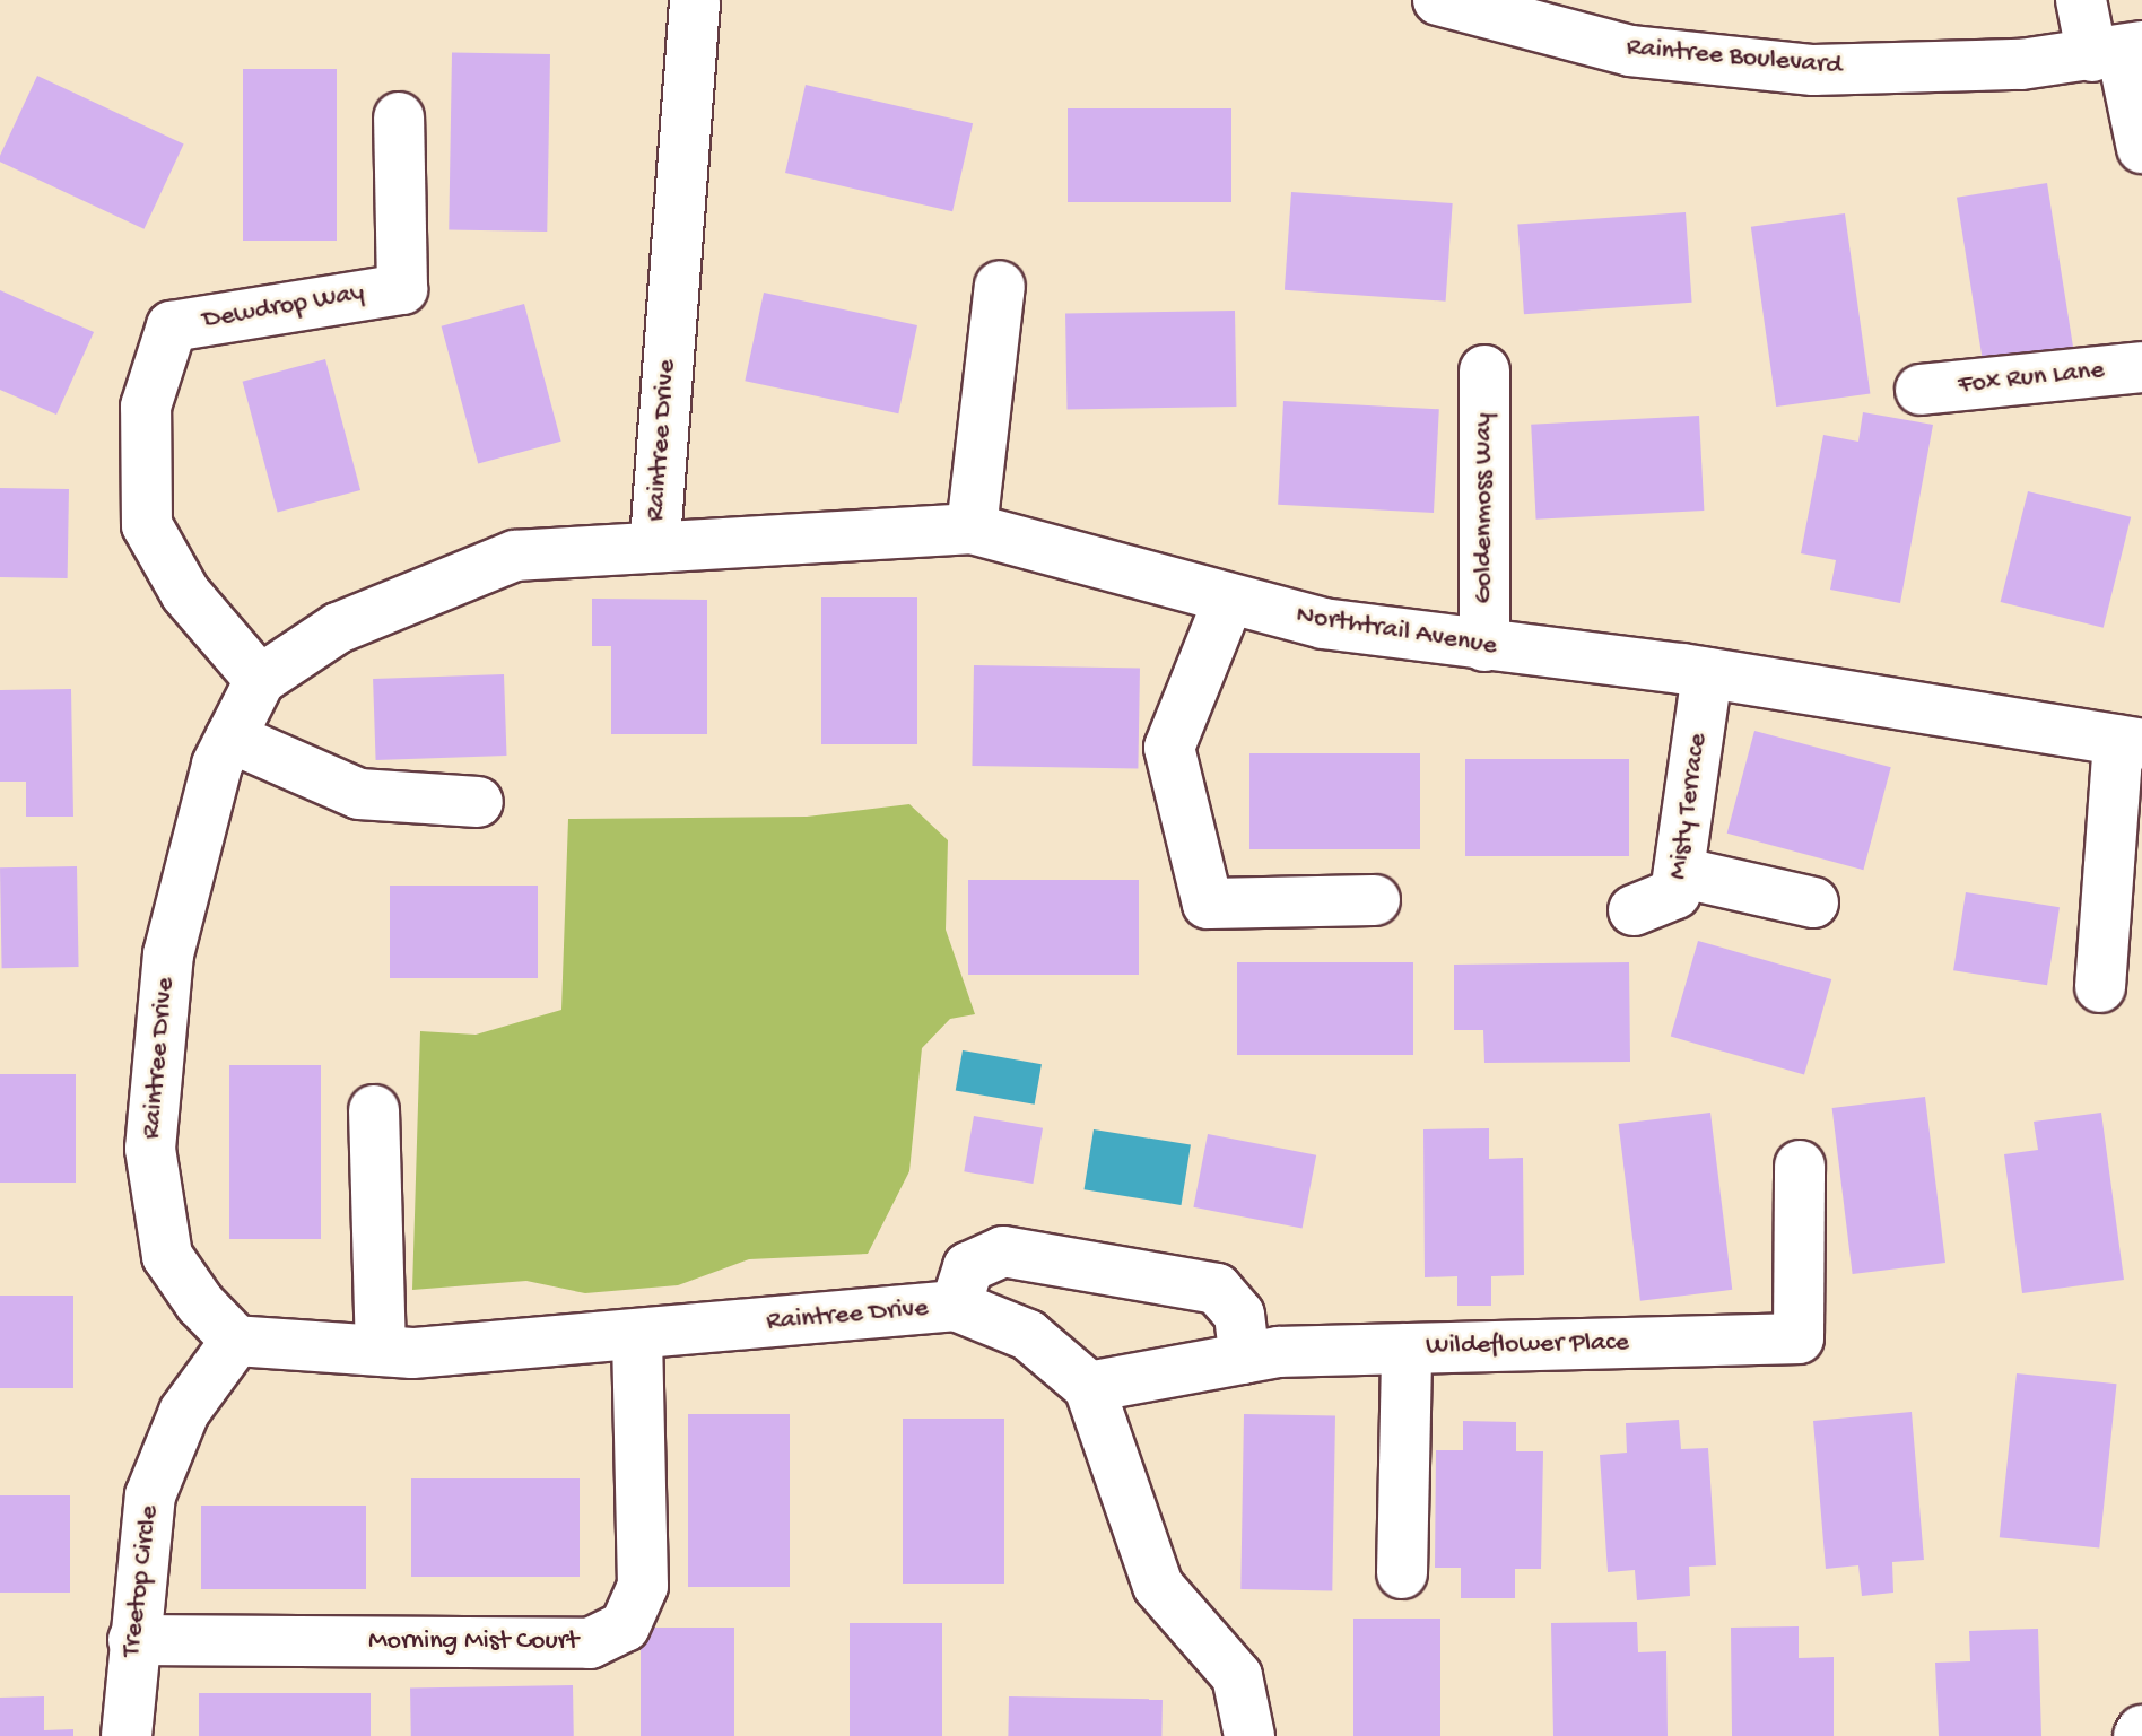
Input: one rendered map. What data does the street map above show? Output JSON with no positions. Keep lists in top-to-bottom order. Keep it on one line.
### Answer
{"streets":{"street":["Raintree Boulevard","Dewdrop Way","Fox Run Lane","Raintree Drive","Goldenmoss Way","Northtrail Avenue","Misty Terrace","Wildeflower Place","Treetop Circle","Morning Mist Court"]},"crossings":[["Dewdrop Way","Raintree Drive"],["Raintree Drive","Northtrail Avenue"],["Raintree Drive","Wildeflower Place"],["Raintree Drive","Treetop Circle"],["Raintree Drive","Morning Mist Court"],["Goldenmoss Way","Northtrail Avenue"],["Northtrail Avenue","Misty Terrace"],["Treetop Circle","Morning Mist Court"]]}
